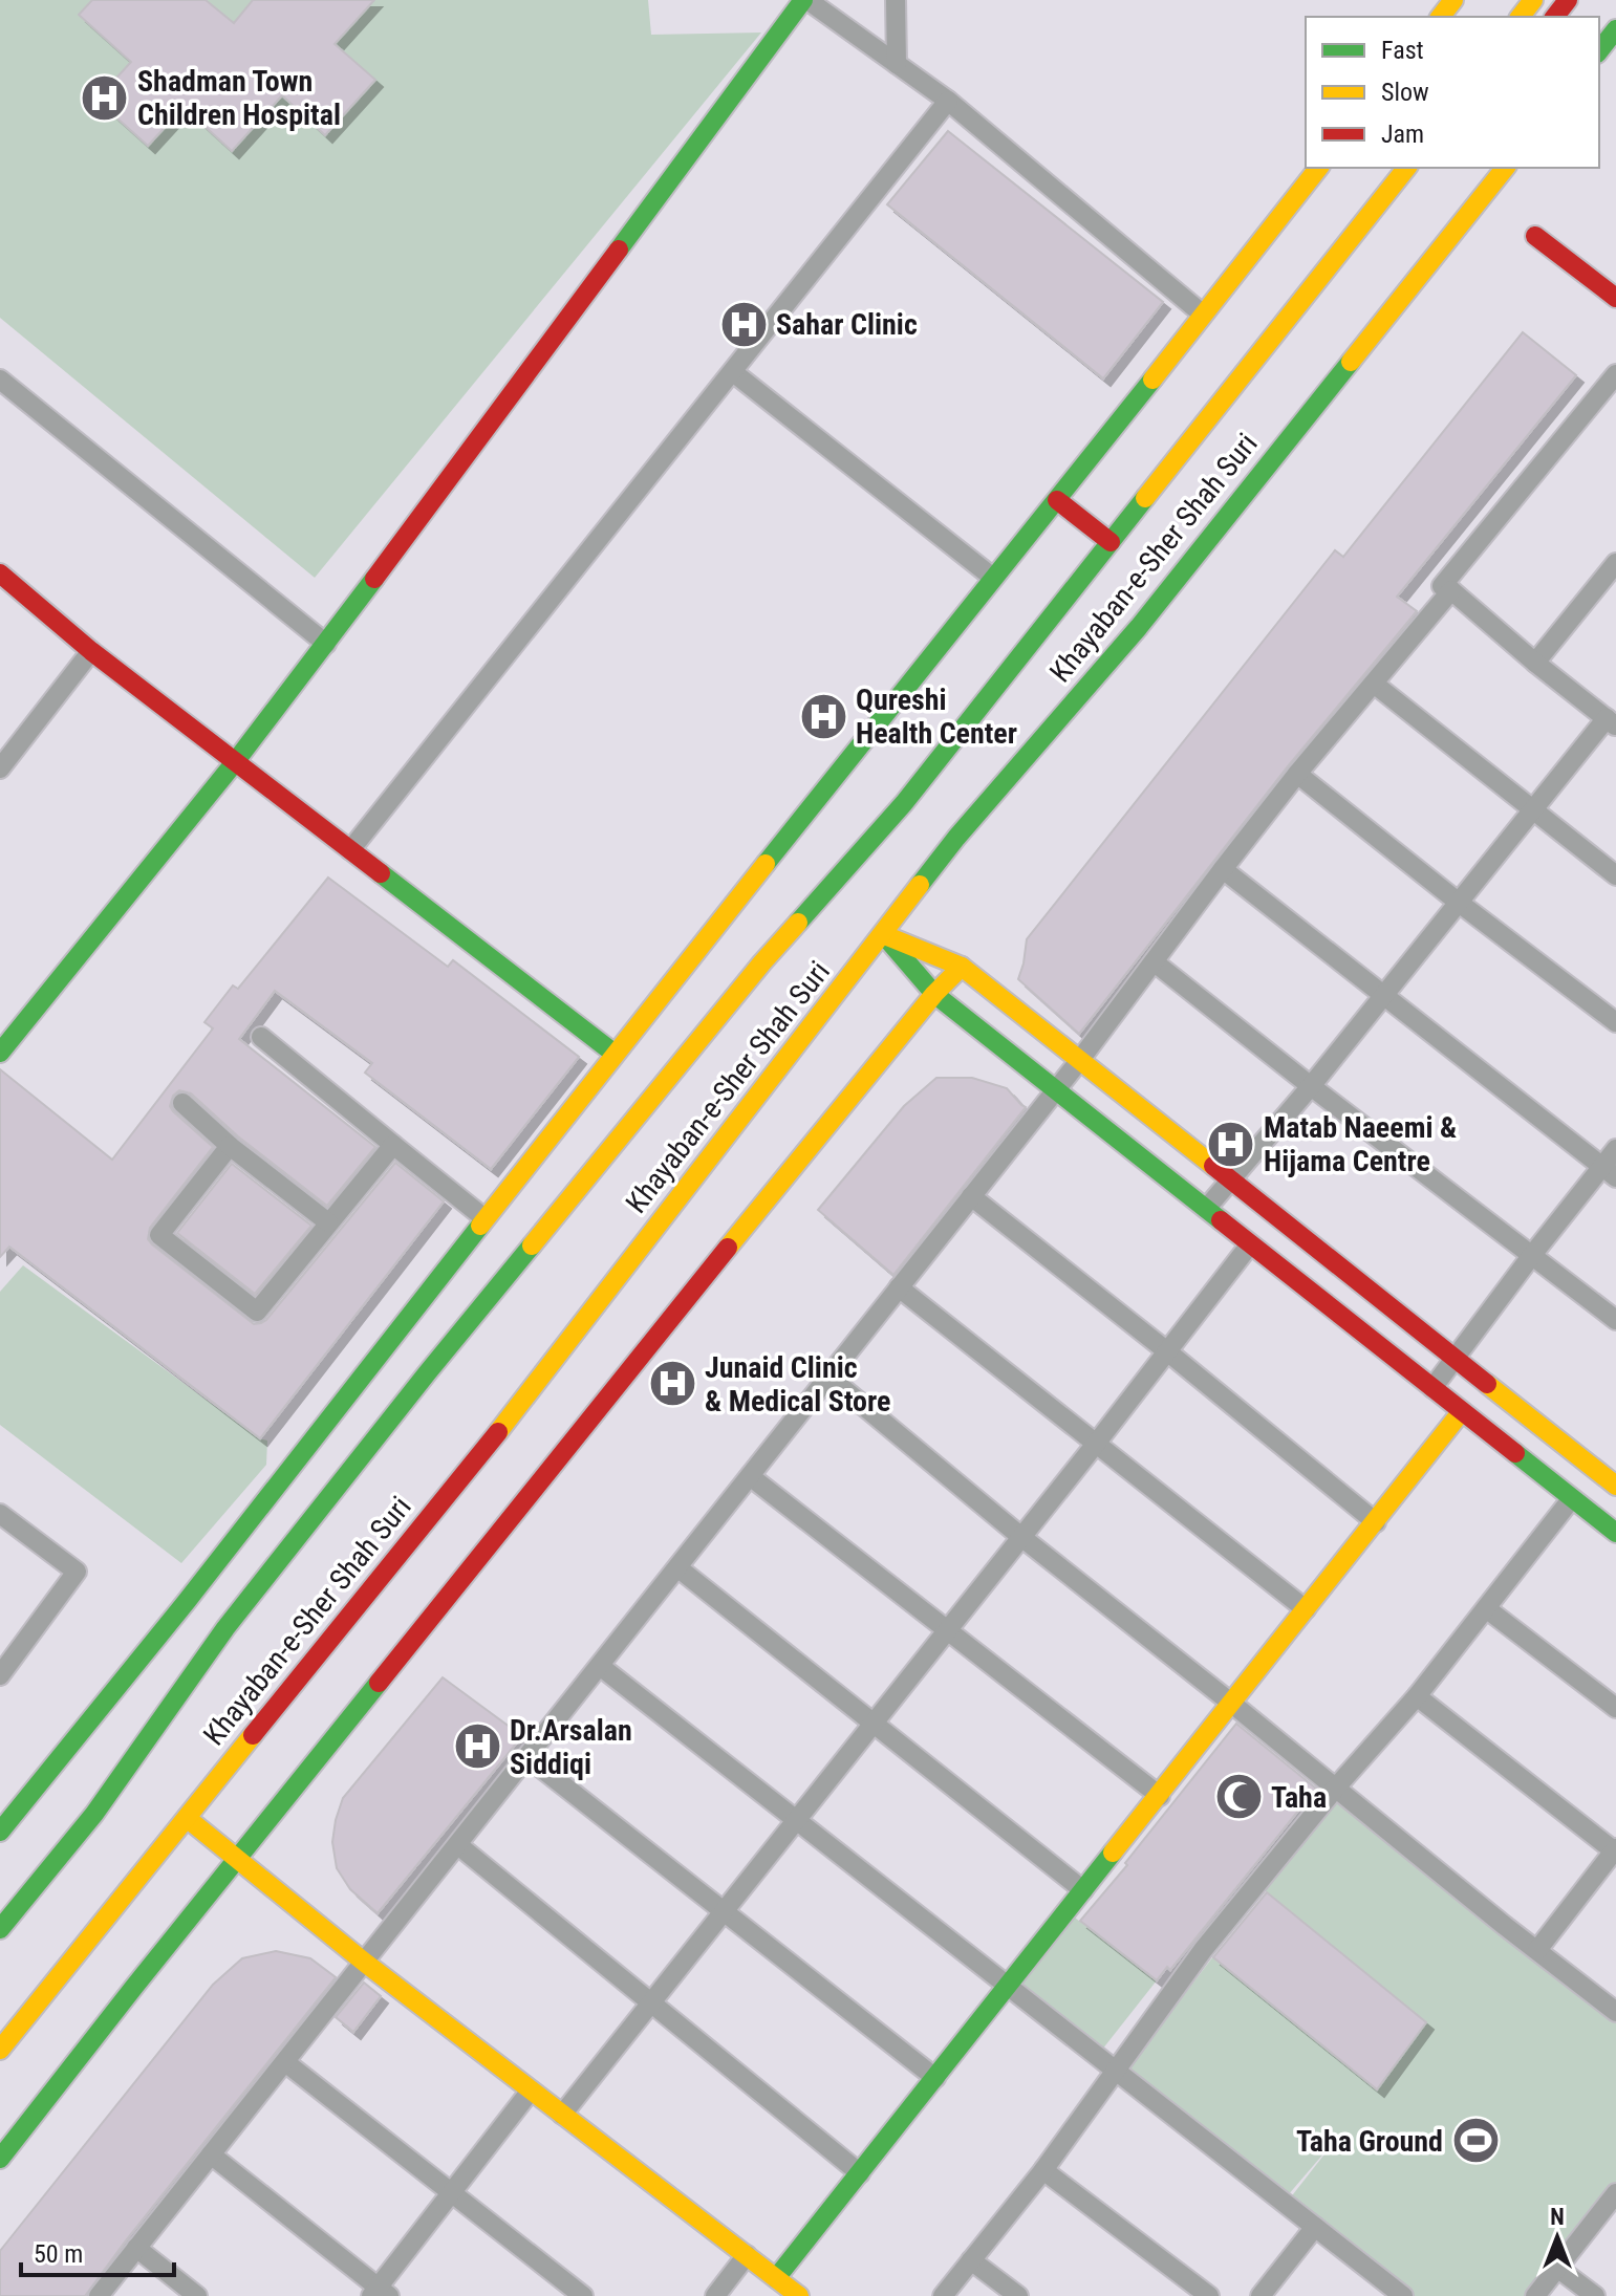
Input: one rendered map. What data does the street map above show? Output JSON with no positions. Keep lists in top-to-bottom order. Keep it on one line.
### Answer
{"streets":{"main road":["Khayaban-e-Sher Shah Suri"]},"places":{"hospital":["Shadman Town Children Hospital","Sahar Clinic","Qureshi Health Center","Matab Naeemi & Hijama Centre","Junaid Clinic & Medical Store","Dr.Arsalan Siddiqi"],"mosque":["Taha"],"sports":["Taha Ground"]},"legend":["Fast","Slow","Jam"],"scale_bar":"50 m","north":"top"}
